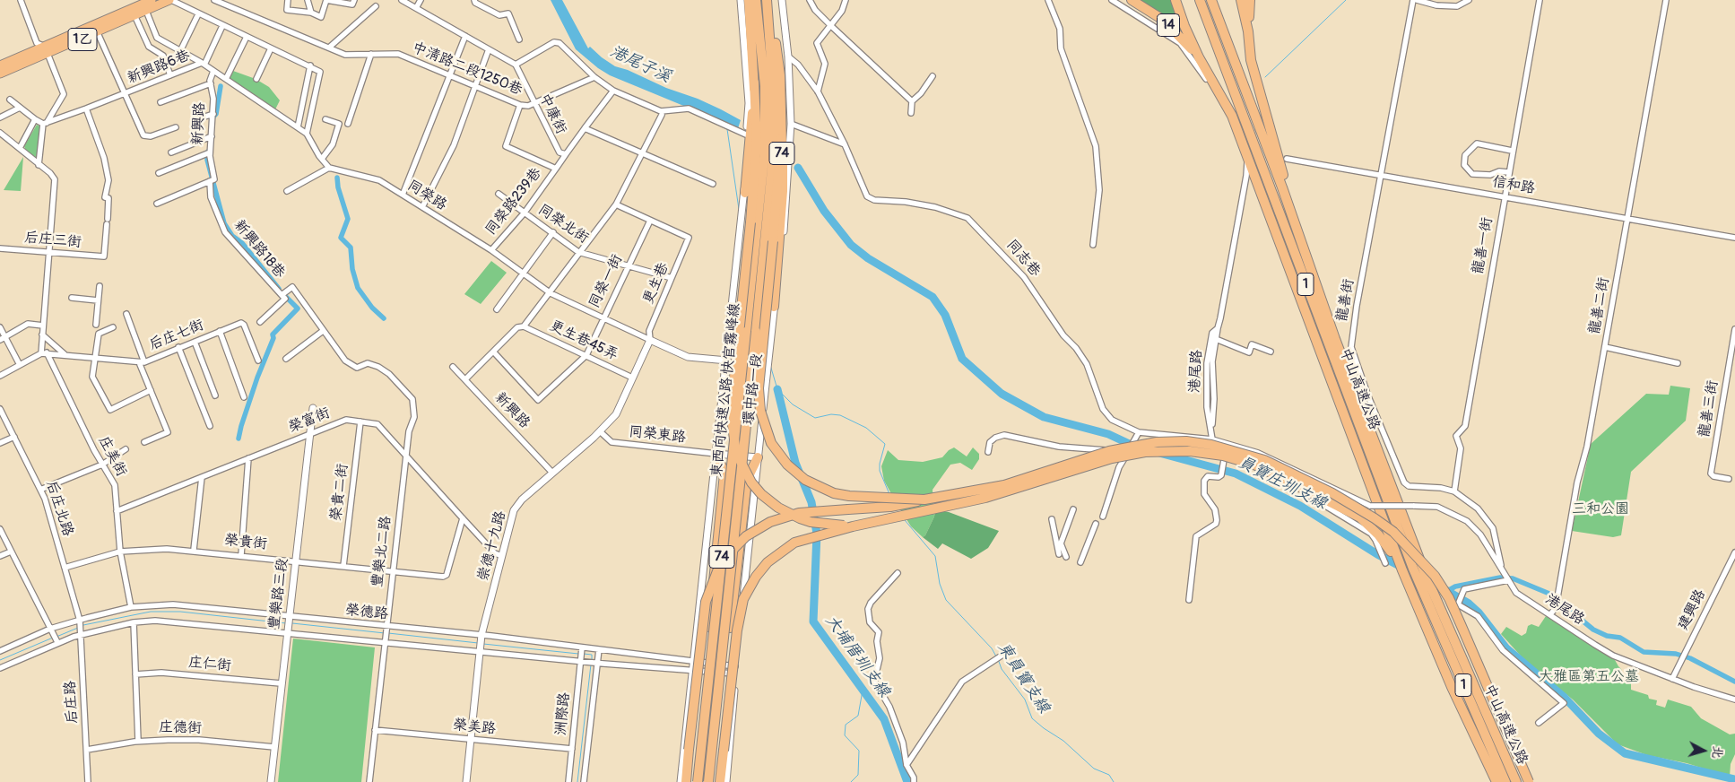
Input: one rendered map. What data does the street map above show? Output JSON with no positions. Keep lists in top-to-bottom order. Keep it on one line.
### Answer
{"streets":{"highway":["14","74","1","中山高速公路","東西向快速公路 快官霧峰線"],"main road":["1乙"],"street":["新興路6巷","中清路二段1250巷","中康街","新興路","信和路","同榮路","同榮路239巷","同榮北街","后庄三街","龍善一街","新興路18巷","同志巷","同榮一街","更生巷","龍善街","龍善二街","后庄七街","更生巷45弄","港尾路","環中路一段","龍善三街","榮富街","同榮東路","庄美街","榮貴二街","后庄北路","榮貴街","崇德十九路","豐樂北二路","豐樂路三段","建興路","榮德路","庄仁街","后庄路","洲際路","榮美路","庄德街"]},"crossings":[["新興路6巷","后庄三街"],["中清路二段1250巷","中康街"],["中康街","同榮路239巷"],["新興路","新興路18巷"],["新興路","崇德十九路"],["74","環中路一段"],["74","同榮東路"],["信和路","龍善一街"],["信和路","龍善街"],["信和路","龍善二街"],["同榮路","同榮路239巷"],["同榮路","同榮一街"],["同榮路","更生巷"],["同榮路","環中路一段"],["同榮路","崇德十九路"],["同榮路239巷","同榮北街"],["同榮北街","同榮一街"],["同榮北街","更生巷"],["后庄三街","庄美街"],["龍善一街","龍善街"],["新興路18巷","豐樂北二路"],["同志巷","港尾路"],["同志巷","環中路一段"],["同榮一街","更生巷"],["同榮一街","更生巷45弄"],["更生巷","崇德十九路"],["龍善街","港尾路"],["龍善二街","港尾路"],["后庄七街","庄美街"],["更生巷45弄","崇德十九路"],["港尾路","建興路"],["環中路一段","同榮東路"],["環中路一段","榮德路"],["榮富街","庄美街"],["榮富街","榮貴二街"],["榮富街","榮貴街"],["榮富街","崇德十九路"],["榮富街","豐樂北二路"],["榮富街","豐樂路三段"],["同榮東路","崇德十九路"],["庄美街","榮貴街"],["庄美街","榮德路"],["榮貴二街","榮貴街"],["后庄北路","榮貴街"],["后庄北路","榮德路"],["后庄北路","后庄路"],["榮貴街","豐樂北二路"],["榮貴街","豐樂路三段"],["崇德十九路","榮德路"],["崇德十九路","榮美路"],["豐樂北二路","榮德路"],["豐樂北二路","榮美路"],["豐樂路三段","榮德路"],["豐樂路三段","庄仁街"],["豐樂路三段","庄德街"],["榮德路","后庄路"],["榮德路","洲際路"],["后庄路","庄德街"],["洲際路","榮美路"]],"water":["港尾子溪","員寶庄圳支線","大埔厝圳支線","東員寶支線"],"parks":["三和公園","大雅區第五公墓"],"north":"right"}
